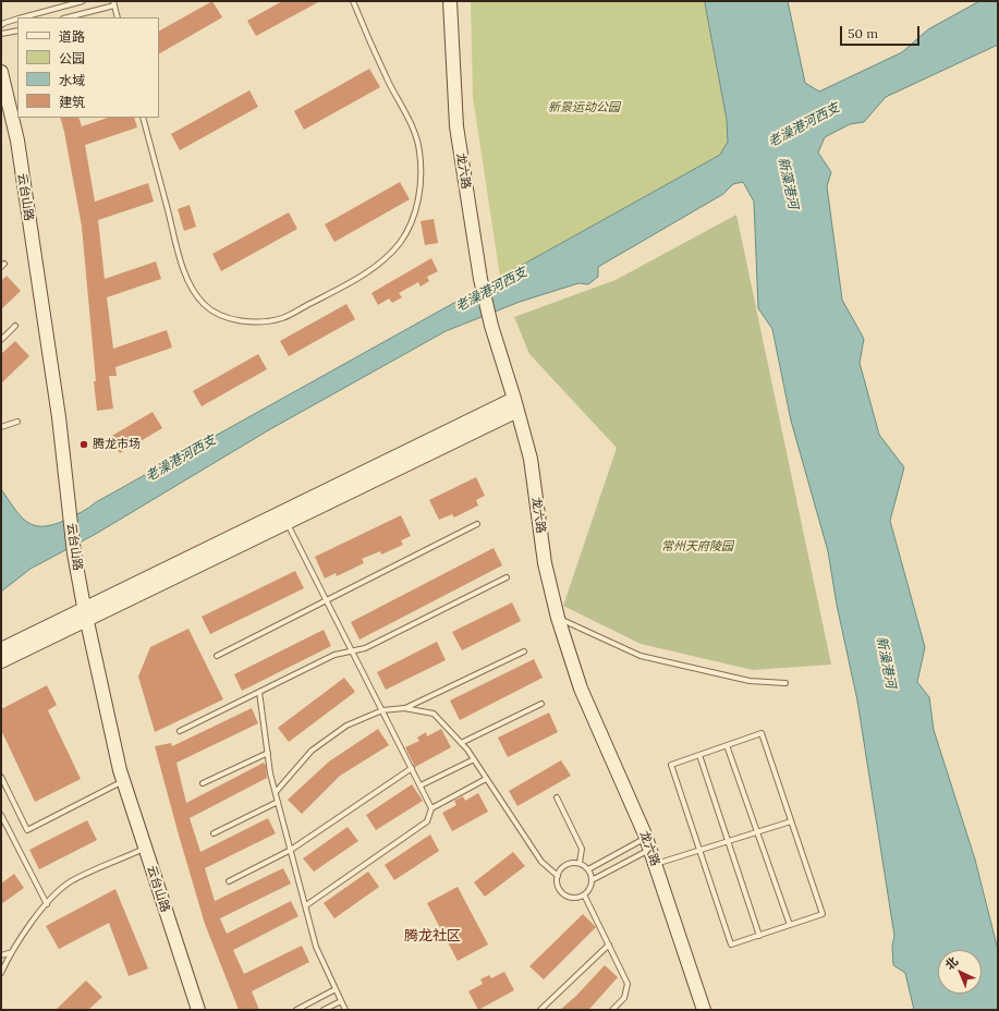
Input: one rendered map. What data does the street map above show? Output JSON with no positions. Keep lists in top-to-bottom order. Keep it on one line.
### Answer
{"streets":{"street":["龙六路","云台山路"]},"districts":["腾龙社区"],"water":["老澡港河西支","新藻港河","新澡港河"],"parks":["新景运动公园","常州天府陵园"],"places":["腾龙市场"],"legend":["道路","公园","水域","建筑"],"scale_bar":"50 m","north":"top left"}
